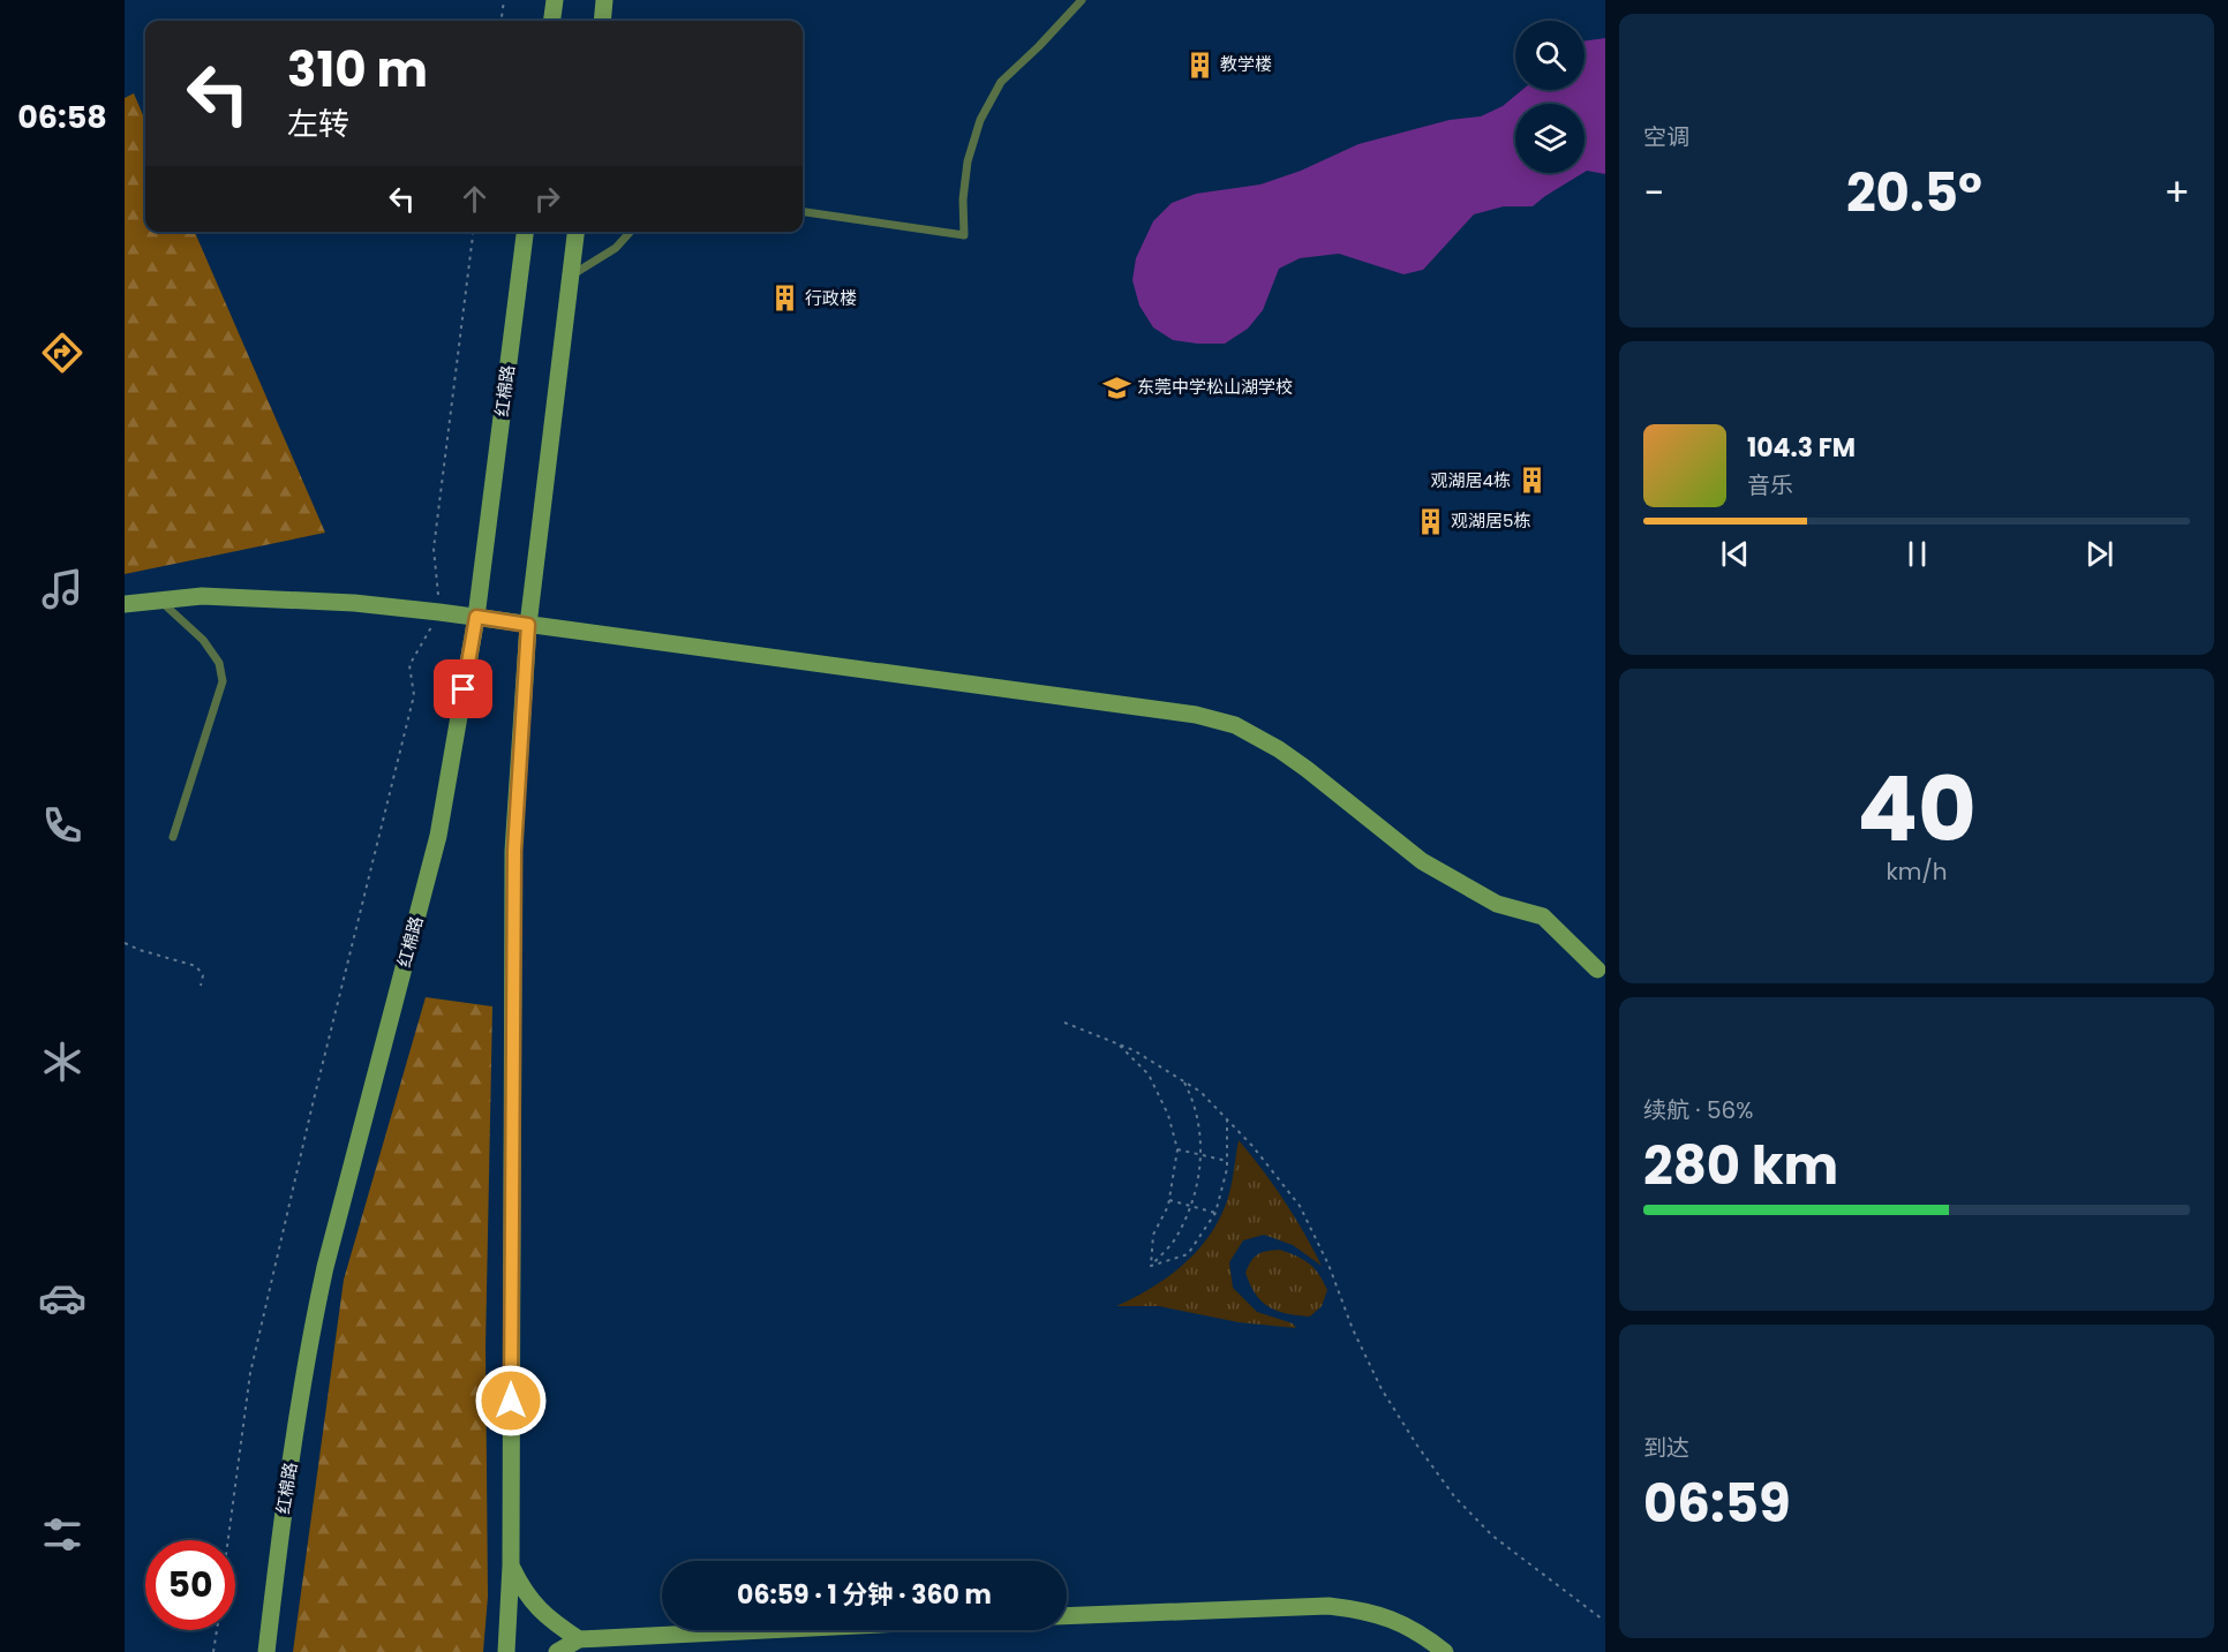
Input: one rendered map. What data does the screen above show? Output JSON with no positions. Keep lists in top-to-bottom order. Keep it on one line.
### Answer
{"streets":{"main road":["红棉路"]},"places":{"building":["教学楼","行政楼","观湖居4栋","观湖居5栋"],"school or university":["东莞中学松山湖学校"]},"page":{"tabs":"06:58","tile":["空调",["40","km/h"],["续航 · 56%","280 km"],["到达","06:59"]],"turn":["310 m","左转"],"heat":["−","20.5°","+"],"song":["104.3 FM","音乐"],"limit":"50","trip":"06:59 · 1 分钟 · 360 m"}}
